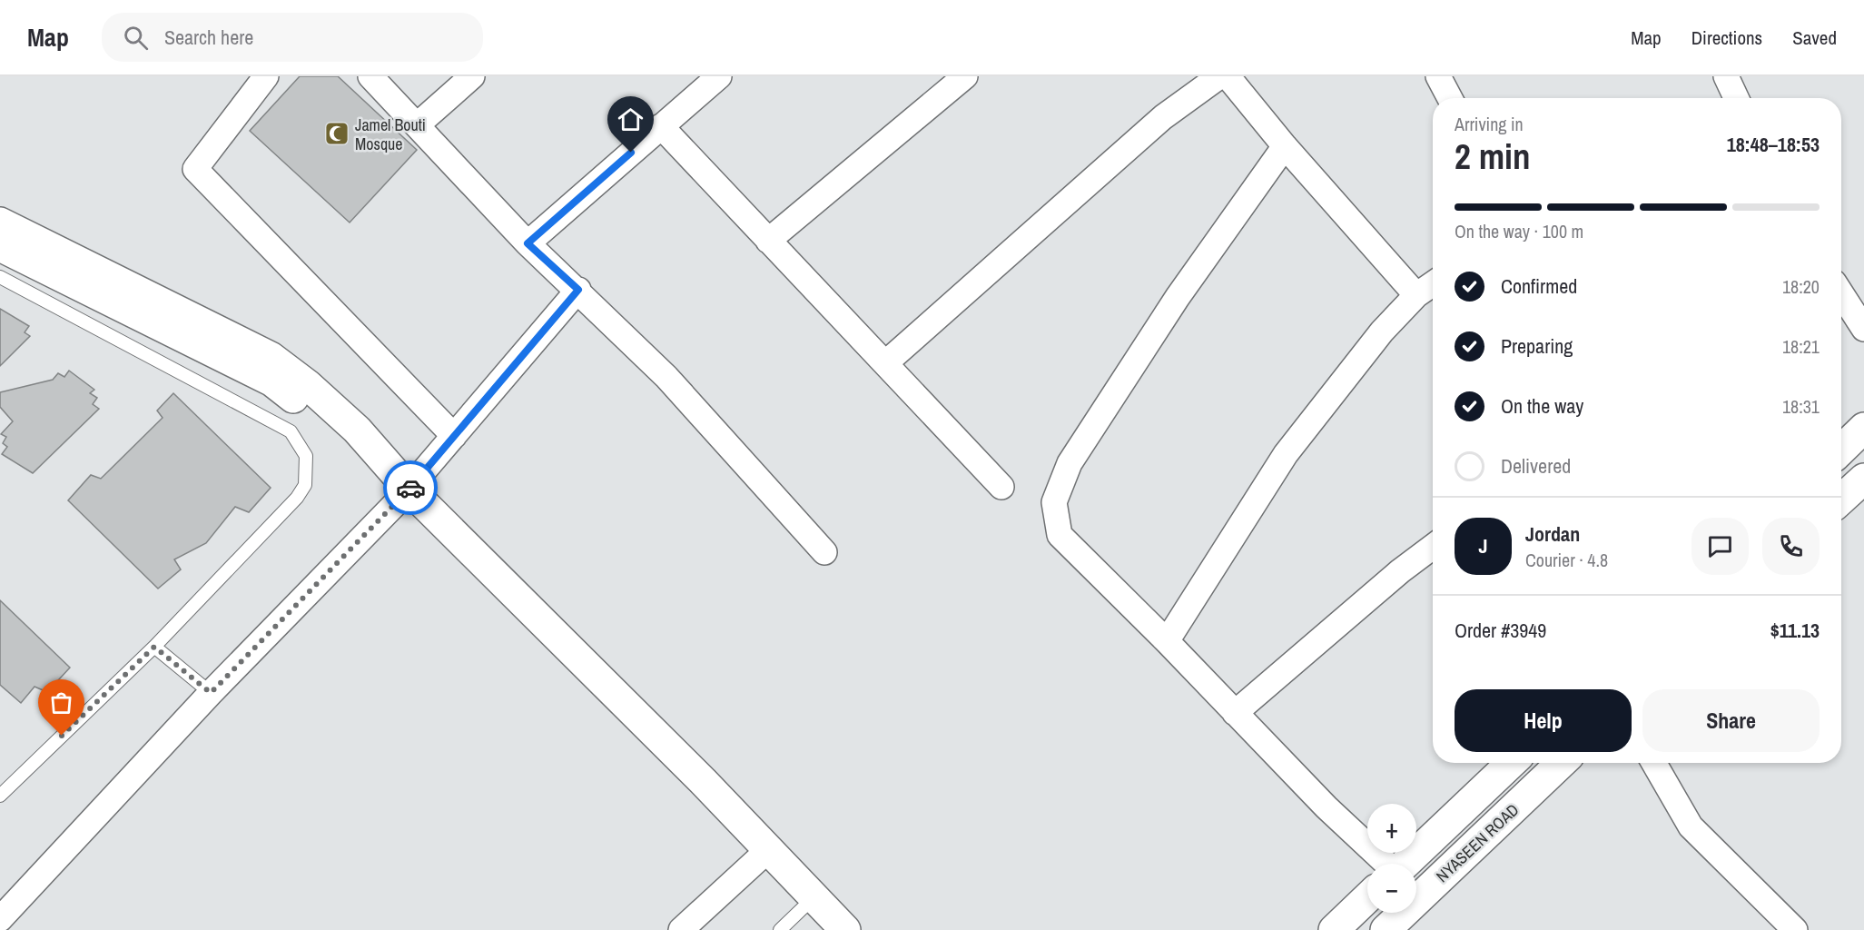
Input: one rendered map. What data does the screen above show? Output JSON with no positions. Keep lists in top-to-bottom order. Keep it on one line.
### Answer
{"streets":{"street":["NYASEEN ROAD"]},"places":{"mosque":["Jamel Bouti Mosque"]},"page":{"header":"Map","search":"Search here","nav":["Map","Directions","Saved"],"heading":["2 min","Arriving in","18:48–18:53"],"panel":["Jordan","Courier · 4.8","Order #3949","$11.13"],"bar":"On the way · 100 m","list":[["Confirmed","18:20"],["Preparing","18:21"],["On the way","18:31"],"Delivered"],"round":"J","buttons":["Help","Share"],"map_buttons":["+","−"]}}
